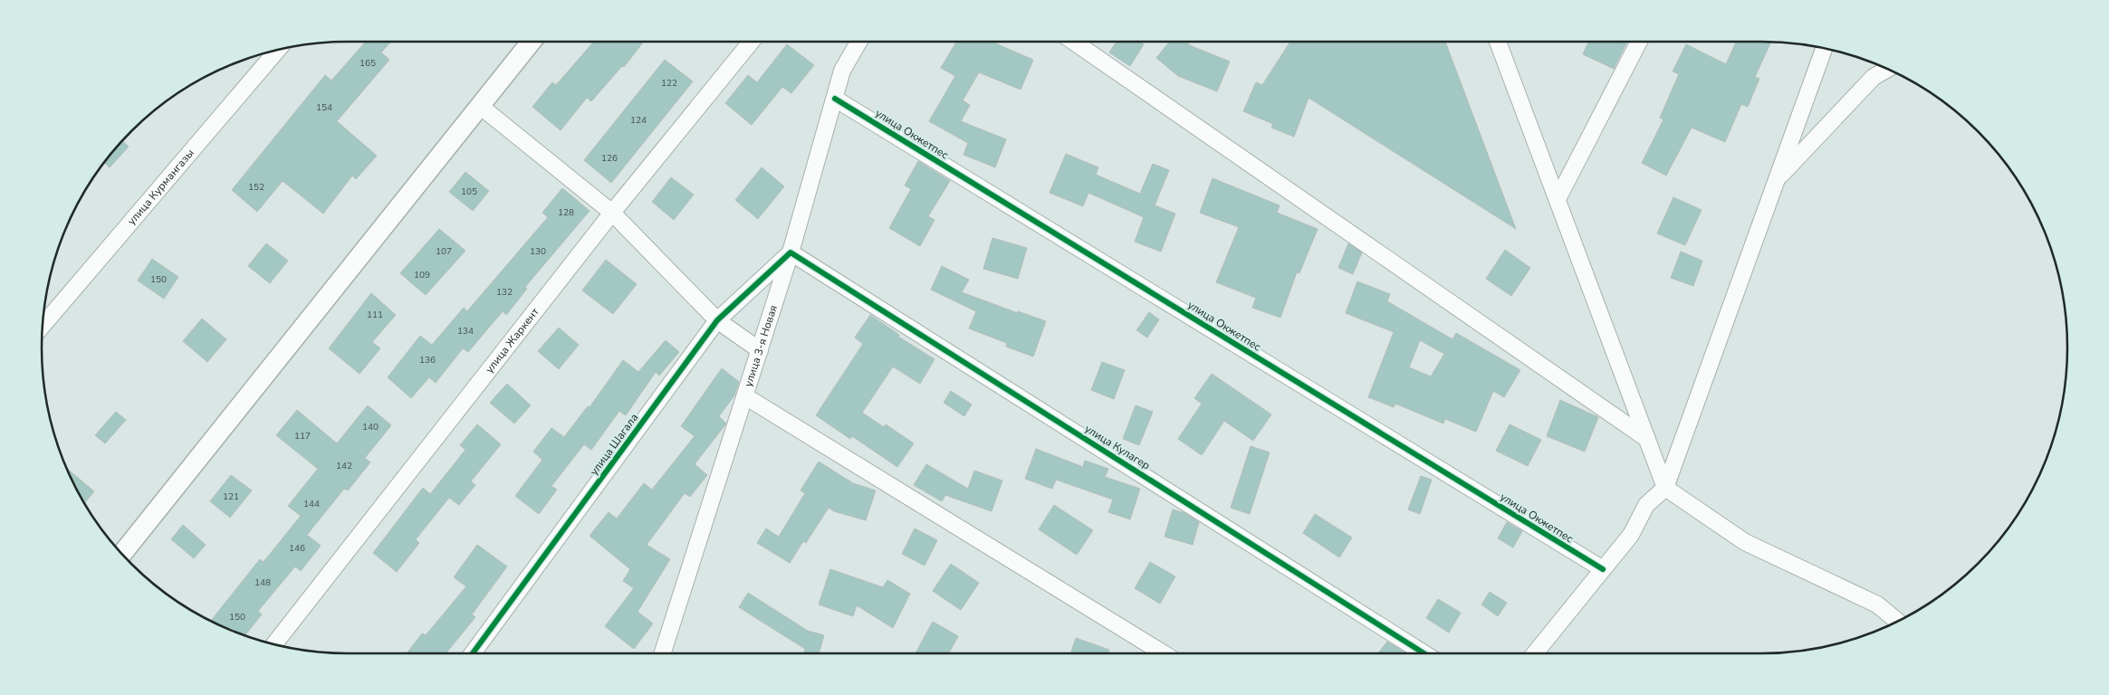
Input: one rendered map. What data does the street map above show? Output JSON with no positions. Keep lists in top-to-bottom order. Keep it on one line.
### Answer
{"streets":{"street":["улица Окжетпес","улица Курмангазы","улица Жаркент","улица 3-я Новая","улица Шагала","улица Кулагер"]},"crossings":[["улица Окжетпес","улица 3-я Новая"],["улица 3-я Новая","улица Шагала"],["улица 3-я Новая","улица Кулагер"],["улица Шагала","улица Кулагер"]],"house_numbers":["165","122","154","124","126","152","105","128","107","130","109","150","132","111","134","136","140","117","142","121","144","146","148","150"]}
